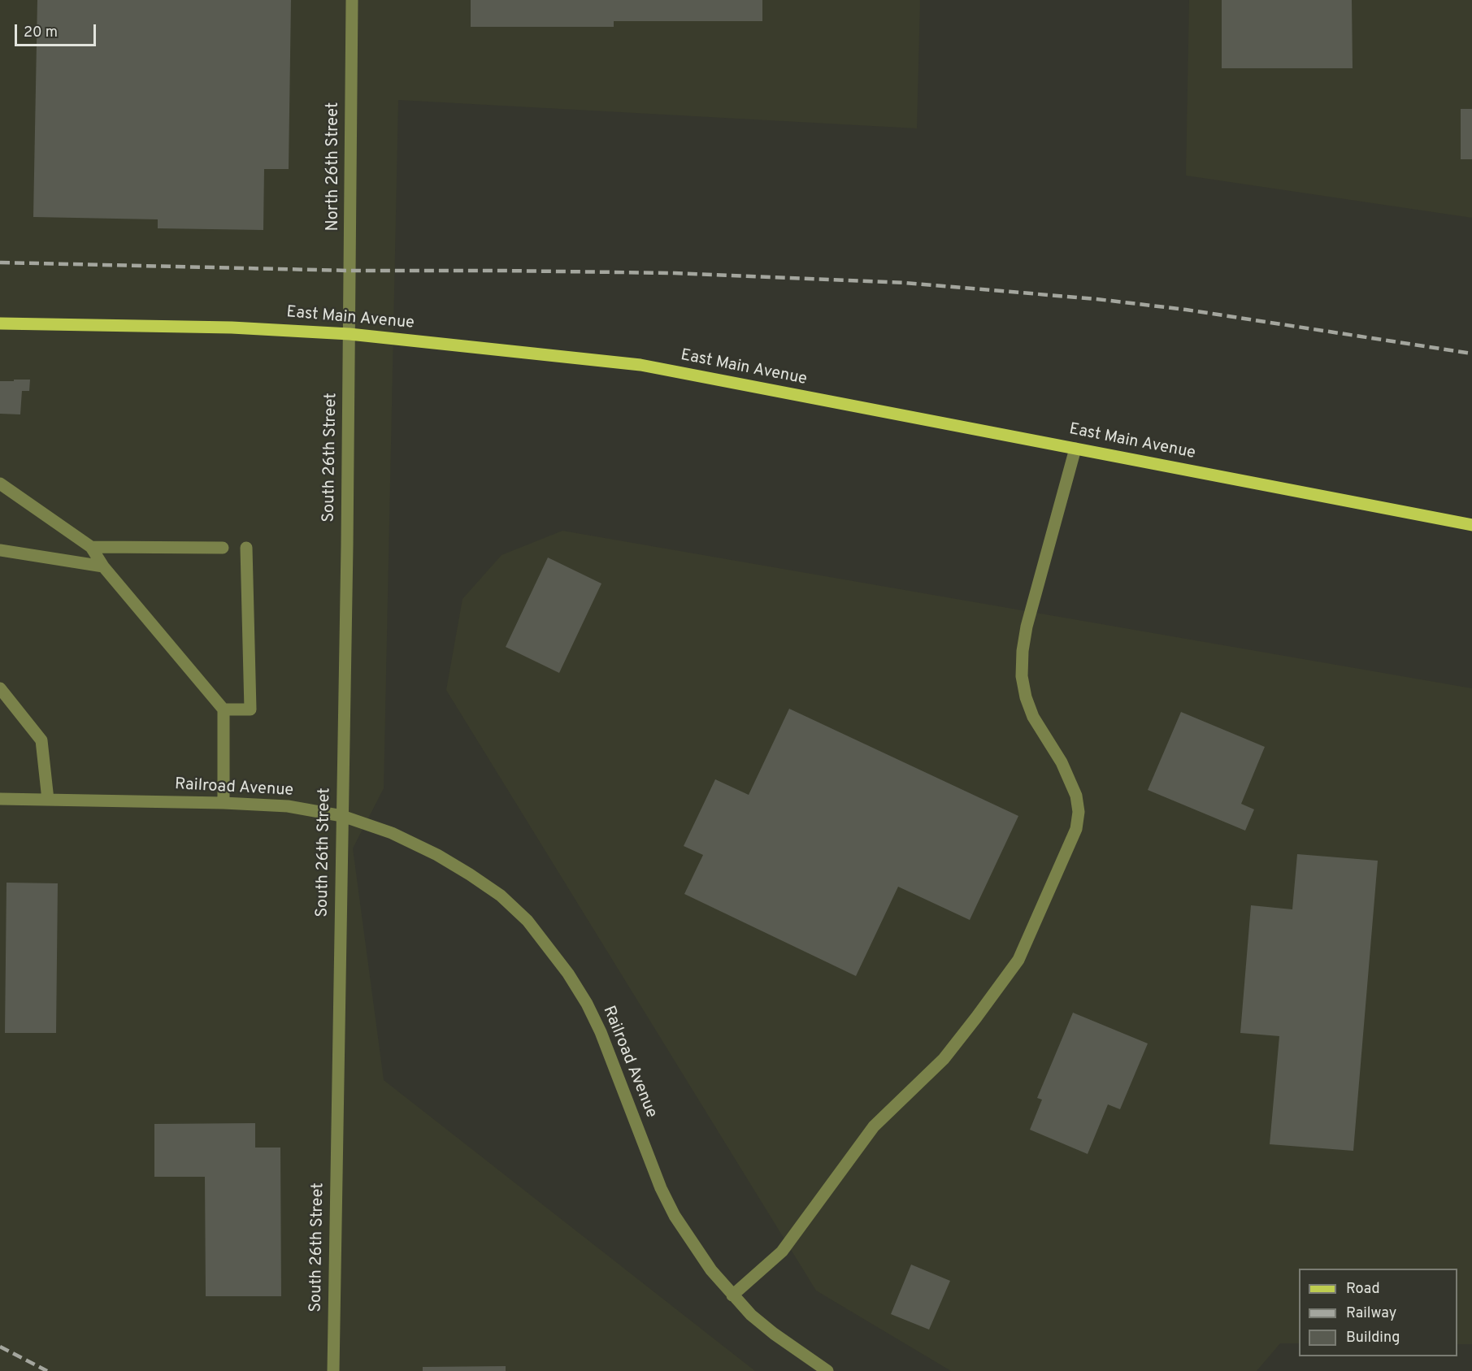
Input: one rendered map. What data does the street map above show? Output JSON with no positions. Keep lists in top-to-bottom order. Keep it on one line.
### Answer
{"streets":{"main road":["East Main Avenue"],"street":["North 26th Street","South 26th Street","Railroad Avenue"]},"crossings":[["North 26th Street","East Main Avenue"],["North 26th Street","South 26th Street"],["East Main Avenue","South 26th Street"],["South 26th Street","Railroad Avenue"]],"legend":["Road","Railway","Building"],"scale_bar":"20 m"}
